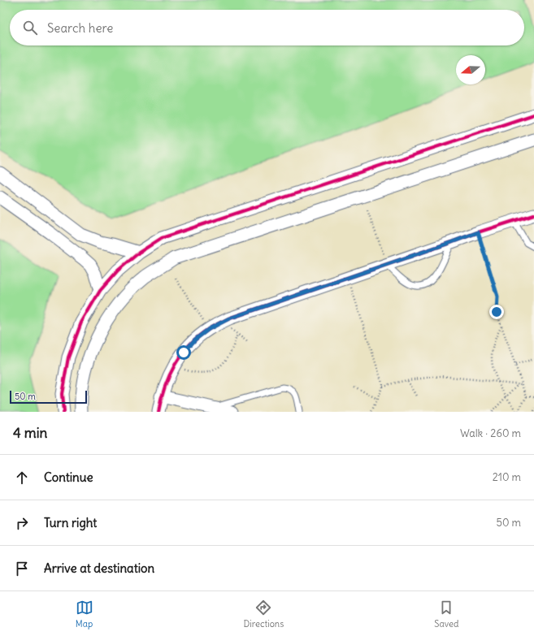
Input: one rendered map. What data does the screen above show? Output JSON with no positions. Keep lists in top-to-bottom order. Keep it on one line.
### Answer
{"scale_bar":"50 m","north":"left","page":{"search":"Search here","scale":"50 m","heading":["4 min","Walk · 260 m"],"list":[["Continue","210 m"],["Turn right","50 m"],"Arrive at destination"],"nav":["Map","Directions","Saved"]}}
